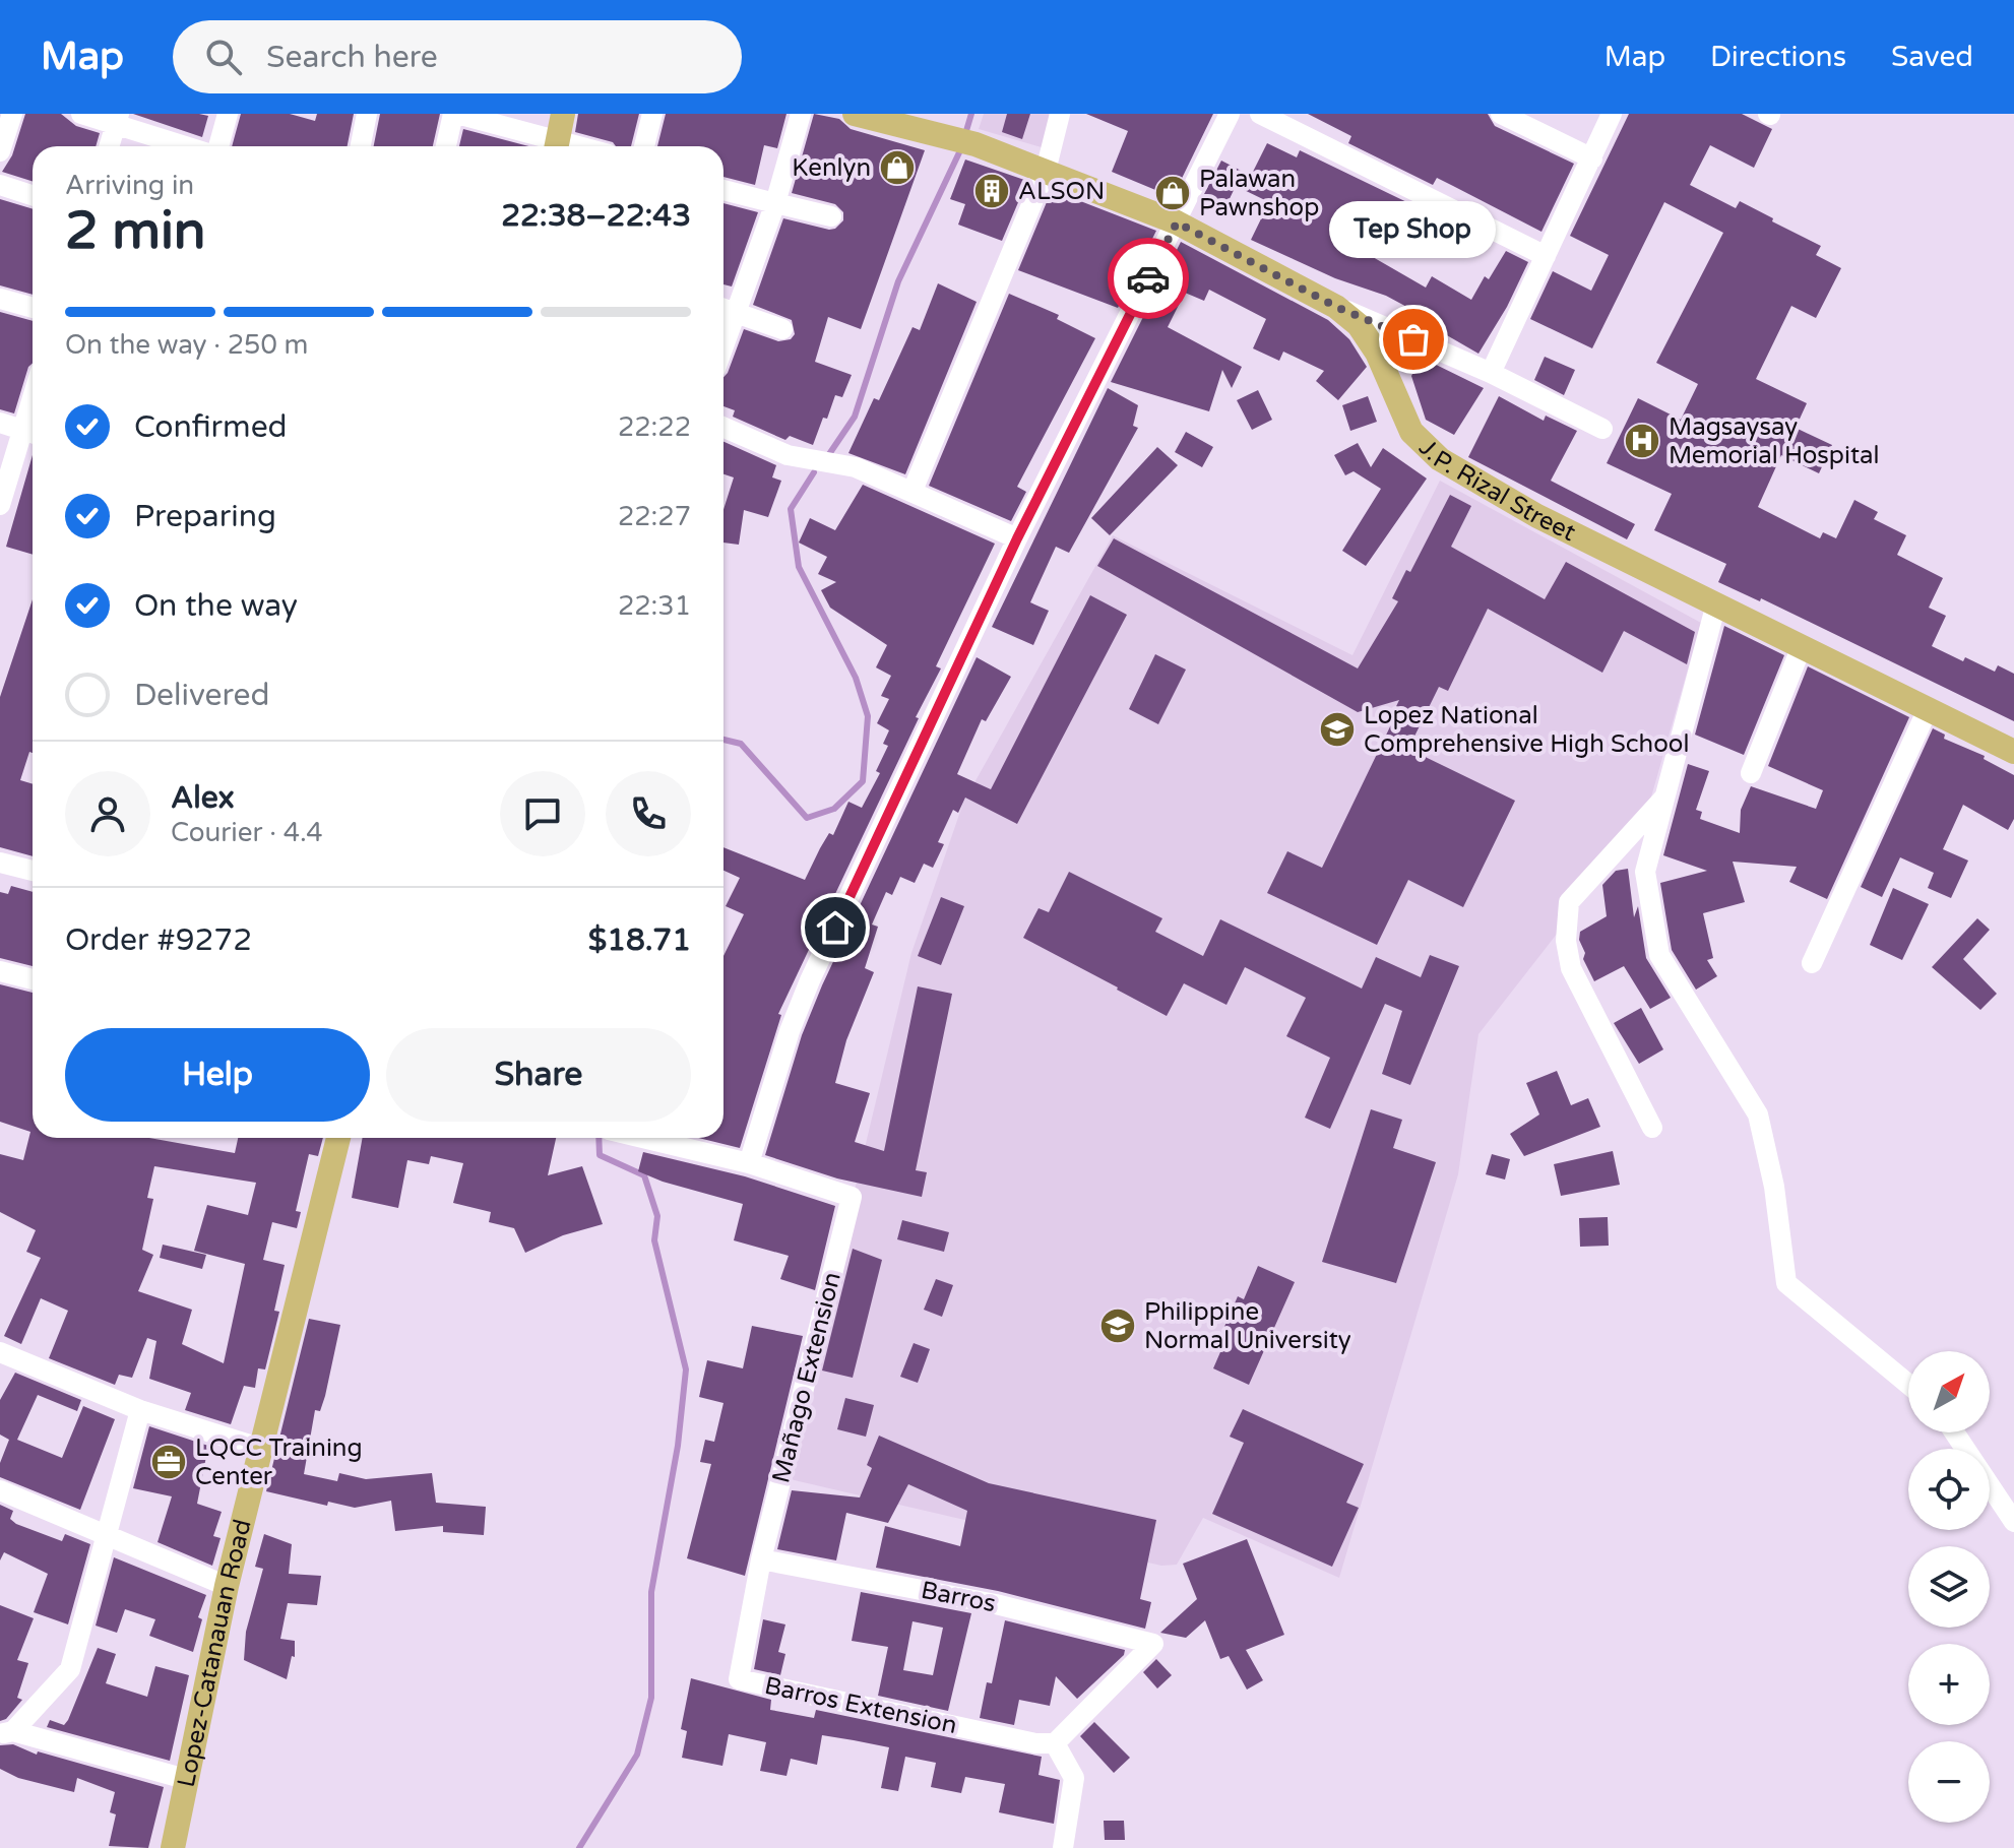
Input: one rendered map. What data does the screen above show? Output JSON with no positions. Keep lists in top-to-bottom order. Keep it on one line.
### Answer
{"streets":{"main road":["J.P. Rizal Street","Lopez-Catanauan Road"],"street":["Mañago Extension","Barros","Barros Extension"]},"crossings":[["Mañago Extension","Barros"],["Mañago Extension","Barros Extension"],["Barros","Barros Extension"]],"places":{"shop":["Kenlyn","Palawan Pawnshop"],"building":["ALSON"],"other":["Tep Shop"],"hospital":["Magsaysay Memorial Hospital"],"school or university":["Lopez National Comprehensive High School","Philippine Normal University"],"office":["LQCC Training Center"]},"north":"top right","page":{"header":"Map","search":"Search here","nav":["Map","Directions","Saved"],"heading":["2 min","Arriving in","22:38–22:43"],"panel":["Alex","Courier · 4.4","Order #9272","$18.71"],"bubble":"Tep Shop","bar":"On the way · 250 m","list":[["Confirmed","22:22"],["Preparing","22:27"],["On the way","22:31"],"Delivered"],"buttons":["Help","Share"],"map_buttons":["+","−"]}}
